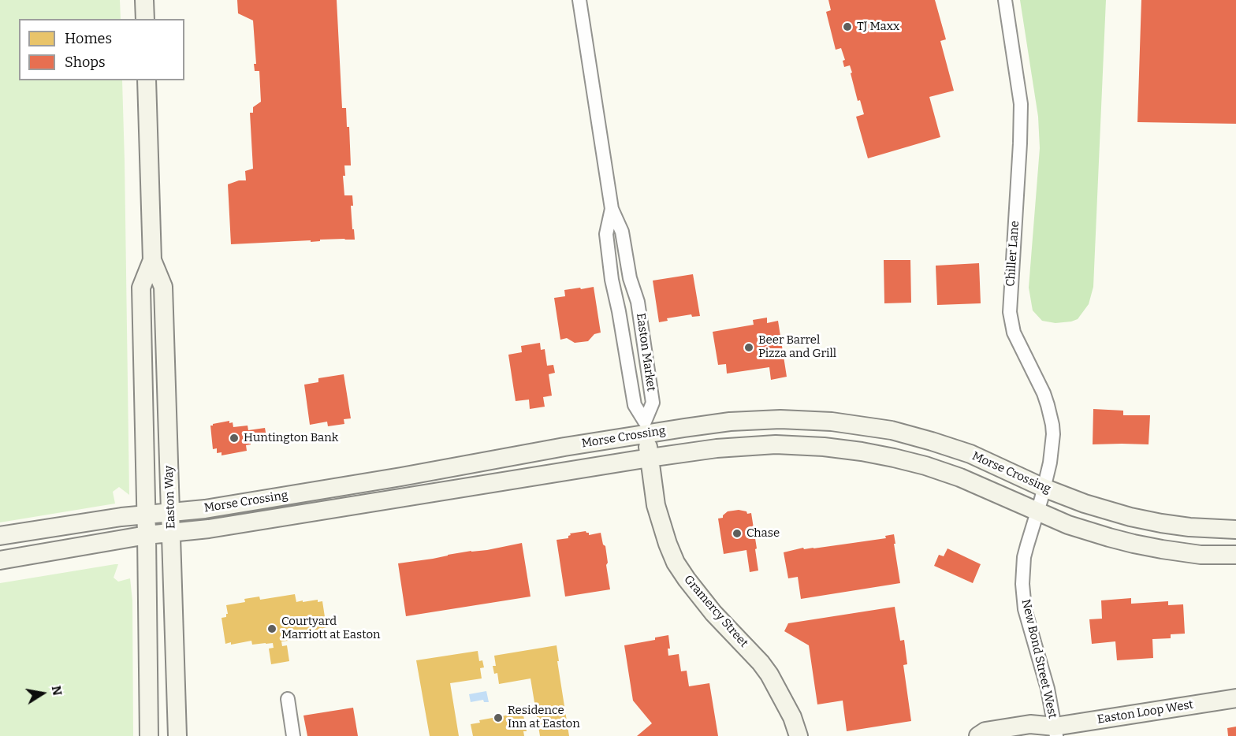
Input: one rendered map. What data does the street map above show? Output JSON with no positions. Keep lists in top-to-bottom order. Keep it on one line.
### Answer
{"streets":{"main road":["Morse Crossing","Easton Way","Gramercy Street","Easton Loop West"],"street":["Chiller Lane","Easton Market","New Bond Street West"]},"crossings":[["Chiller Lane","Morse Crossing"],["Chiller Lane","New Bond Street West"],["Easton Market","Morse Crossing"],["Easton Market","Gramercy Street"],["Morse Crossing","Easton Way"],["Morse Crossing","Gramercy Street"],["Morse Crossing","New Bond Street West"],["New Bond Street West","Easton Loop West"]],"places":["TJ Maxx","Beer Barrel Pizza and Grill","Huntington Bank","Chase","Courtyard Marriott at Easton","Residence Inn at Easton"],"legend":["Homes","Shops"],"north":"right"}
